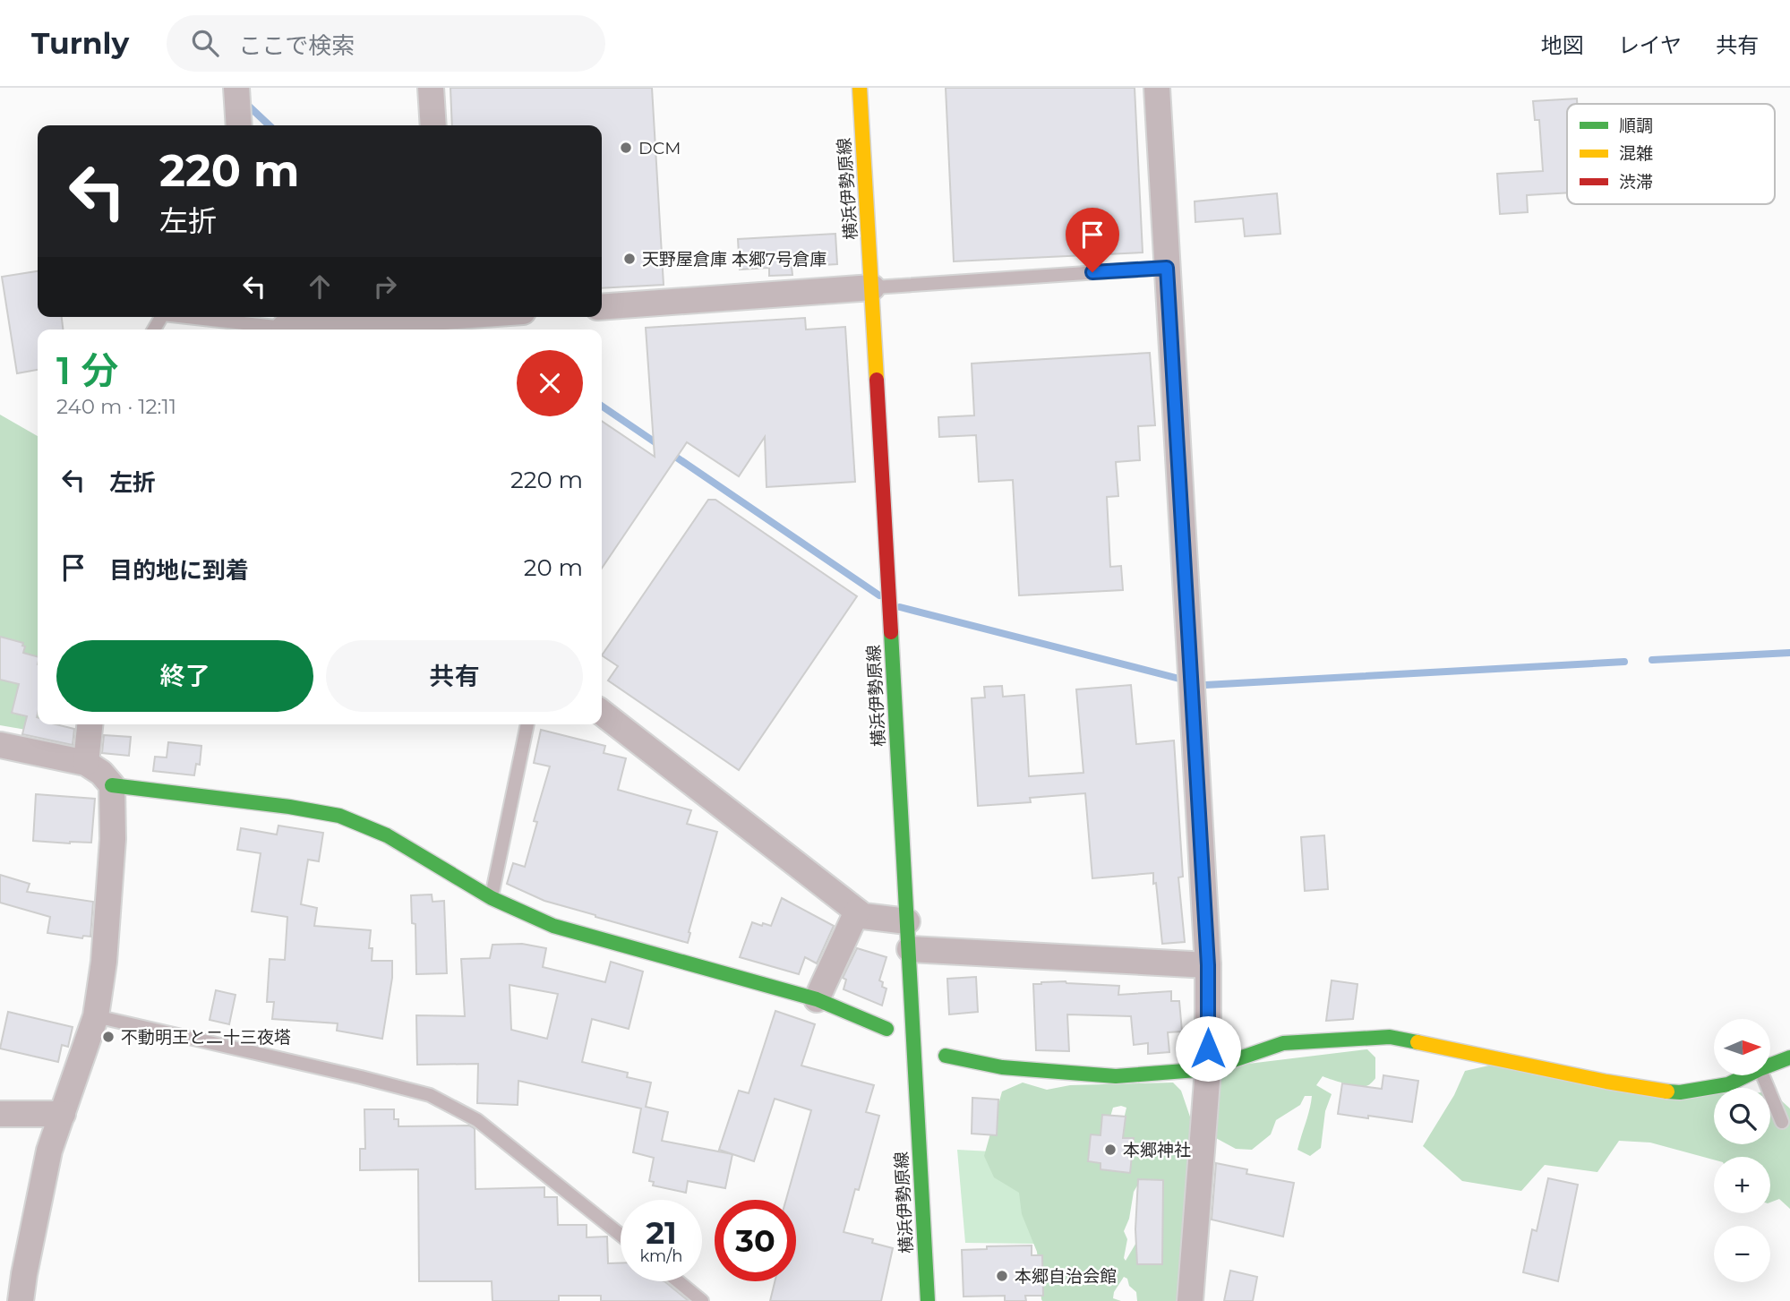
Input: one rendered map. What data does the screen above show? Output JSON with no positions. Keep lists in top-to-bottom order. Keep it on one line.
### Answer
{"streets":{"street":["横浜伊勢原線"]},"places":["DCM","天野屋倉庫 本郷7号倉庫","不動明王と二十三夜塔","本郷神社","本郷自治会館"],"legend":["順調","混雑","渋滞"],"north":"right","page":{"header":"Turnly","search":"ここで検索","nav":["地図","レイヤ","共有"],"turn":["220 m","左折"],"heading":["1 分","240 m · 12:11"],"list":[{"name":"左折","value":"220 m"},{"name":"目的地に到着","value":"20 m"}],"buttons":["終了","共有"],"map_buttons":["+","−"],"speed":"21 km/h","limit":"30"}}
